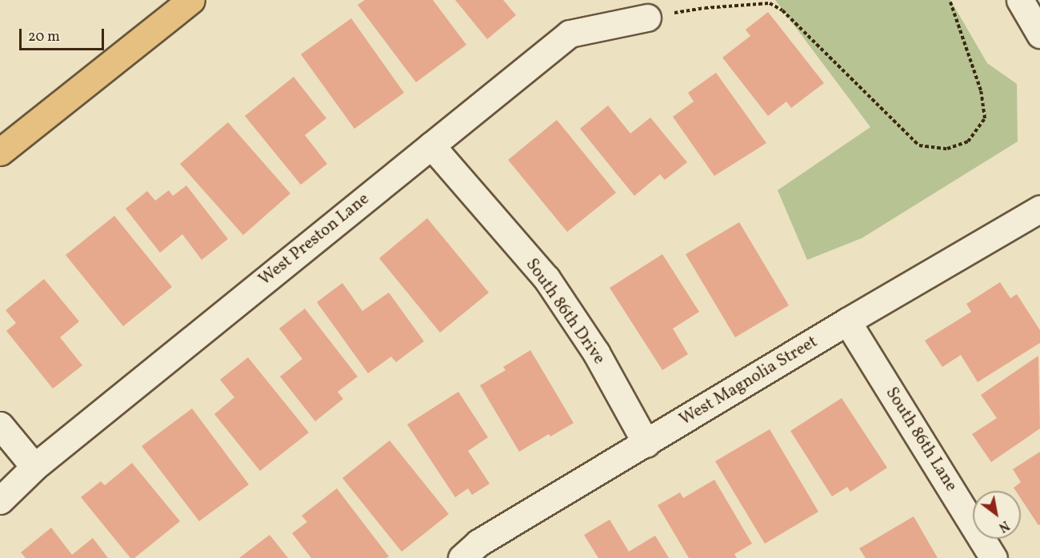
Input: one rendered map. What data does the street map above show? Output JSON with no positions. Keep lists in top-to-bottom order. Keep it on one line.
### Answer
{"streets":{"street":["West Preston Lane","South 86th Drive","West Magnolia Street","South 86th Lane"]},"crossings":[["West Preston Lane","South 86th Drive"],["South 86th Drive","West Magnolia Street"],["West Magnolia Street","South 86th Lane"]],"scale_bar":"20 m","north":"bottom right"}
